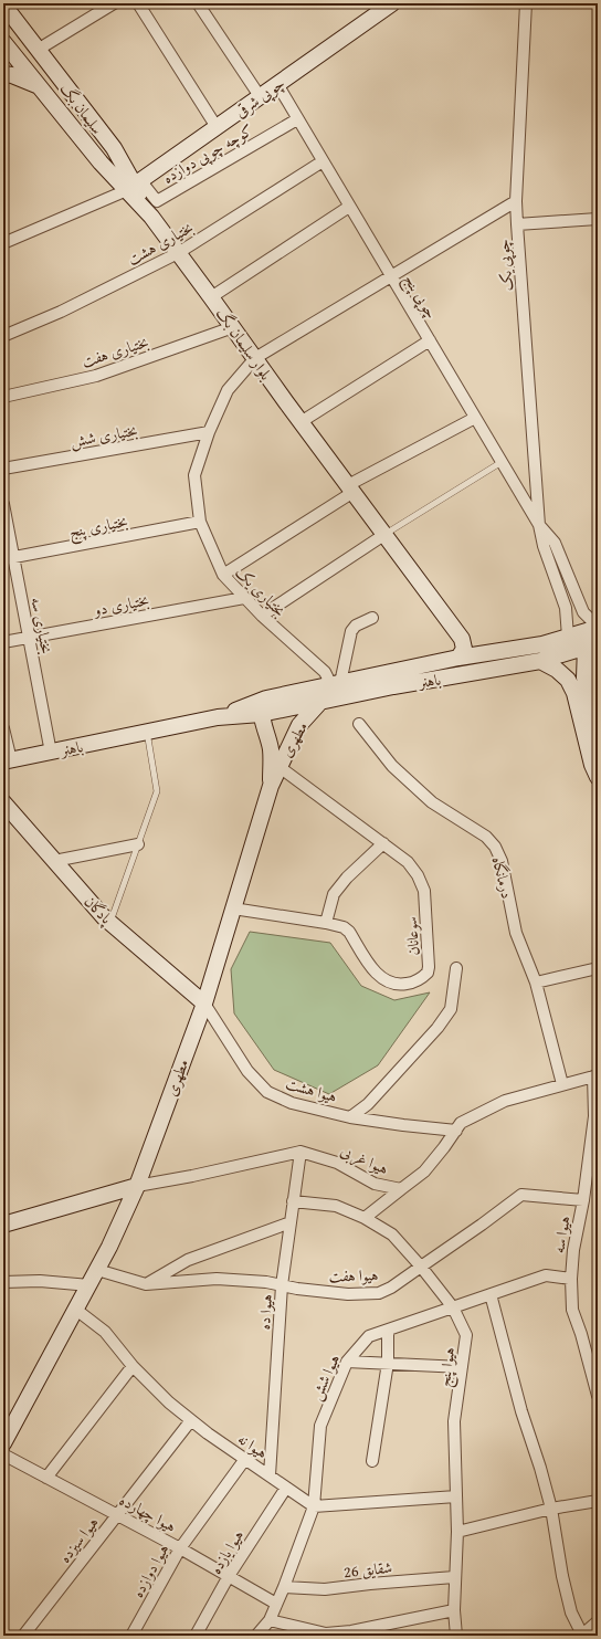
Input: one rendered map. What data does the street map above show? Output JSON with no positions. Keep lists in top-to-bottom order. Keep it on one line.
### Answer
{"streets":{"main road":["چوپی شرقی","سلیمان بگ","بلوار سلیمان بگ","باهنر","مطهری","پادگان"],"street":["کوچه چوپی دوازده","بختیاری هشت","چوپی یک","چوپی پنج","بختیاری هفت","بختیاری شش","بختیاری پنج","بختیاری یک","بختیاری دو","بختیاری سه","درمانگاه","سوعانان","هیوا هشت","هیوا غربی","هیوا سه","هیوا هفت","هیوا ده","هیوا پنج","هیوا شش","هیوا نه","هیوا چهارده","هیوا سیزده","هیوا یازده","شقایق 26","هیوا دوازده"]},"crossings":[["چوپی شرقی","سلیمان بگ"],["چوپی شرقی","کوچه چوپی دوازده"],["چوپی شرقی","چوپی پنج"],["چوپی شرقی","بلوار سلیمان بگ"],["سلیمان بگ","کوچه چوپی دوازده"],["سلیمان بگ","بلوار سلیمان بگ"],["کوچه چوپی دوازده","چوپی پنج"],["کوچه چوپی دوازده","بلوار سلیمان بگ"],["بختیاری هشت","چوپی پنج"],["بختیاری هشت","بلوار سلیمان بگ"],["چوپی یک","چوپی پنج"],["چوپی یک","بختیاری یک"],["چوپی یک","باهنر"],["چوپی پنج","بختیاری یک"],["بلوار سلیمان بگ","بختیاری هفت"],["بلوار سلیمان بگ","بختیاری یک"],["بلوار سلیمان بگ","باهنر"],["بختیاری شش","بختیاری یک"],["بختیاری پنج","بختیاری یک"],["بختیاری پنج","بختیاری سه"],["بختیاری یک","بختیاری دو"],["بختیاری یک","باهنر"],["بختیاری دو","بختیاری سه"],["بختیاری سه","باهنر"],["باهنر","مطهری"],["مطهری","پادگان"],["مطهری","سوعانان"],["مطهری","هیوا هشت"],["مطهری","هیوا غربی"],["مطهری","هیوا هفت"],["مطهری","هیوا نه"],["درمانگاه","هیوا غربی"],["پادگان","هیوا هشت"],["هیوا هشت","هیوا غربی"],["هیوا غربی","هیوا سه"],["هیوا غربی","هیوا ده"],["هیوا سه","هیوا هفت"],["هیوا سه","هیوا شش"],["هیوا هفت","هیوا ده"],["هیوا هفت","هیوا پنج"],["هیوا ده","هیوا پنج"],["هیوا ده","هیوا نه"],["هیوا پنج","هیوا شش"],["هیوا پنج","شقایق 26"],["هیوا شش","هیوا نه"],["هیوا شش","هیوا چهارده"],["هیوا شش","شقایق 26"],["هیوا نه","هیوا سیزده"],["هیوا نه","هیوا یازده"],["هیوا نه","هیوا دوازده"],["هیوا چهارده","هیوا سیزده"],["هیوا چهارده","هیوا یازده"],["هیوا چهارده","هیوا دوازده"]]}
